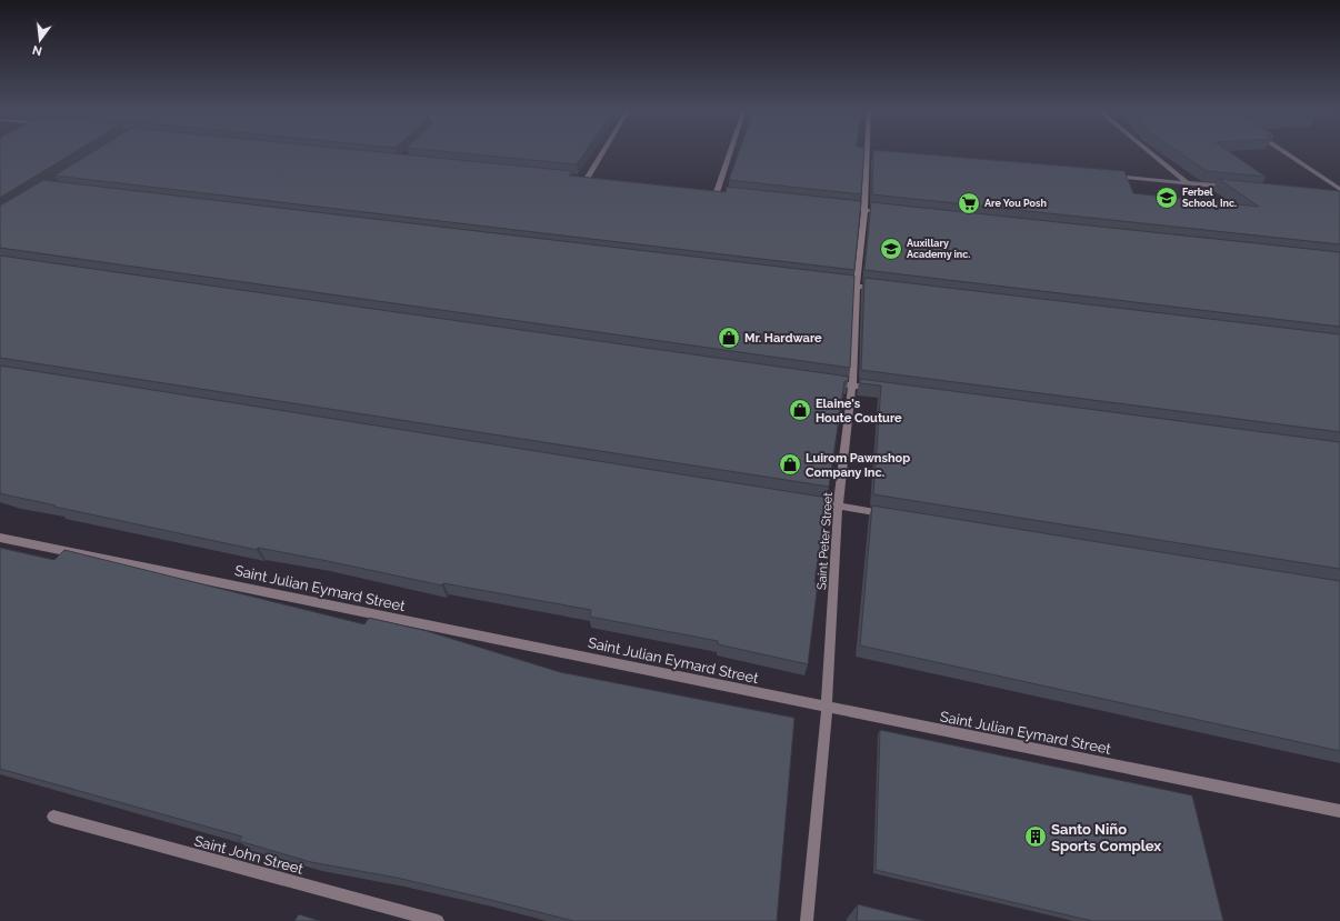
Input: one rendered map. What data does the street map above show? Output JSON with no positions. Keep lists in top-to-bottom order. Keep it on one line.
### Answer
{"streets":{"street":["Saint Peter Street","Saint Julian Eymard Street","Saint John Street"]},"crossings":[["Saint Peter Street","Saint Julian Eymard Street"]],"places":{"school or university":["Ferbel School, Inc.","Auxillary Academy inc."],"supermarket":["Are You Posh"],"shop":["Mr. Hardware","Elaine's Houte Couture","Luirom Pawnshop Company Inc."],"building":["Santo Niño Sports Complex"]},"north":"bottom"}
